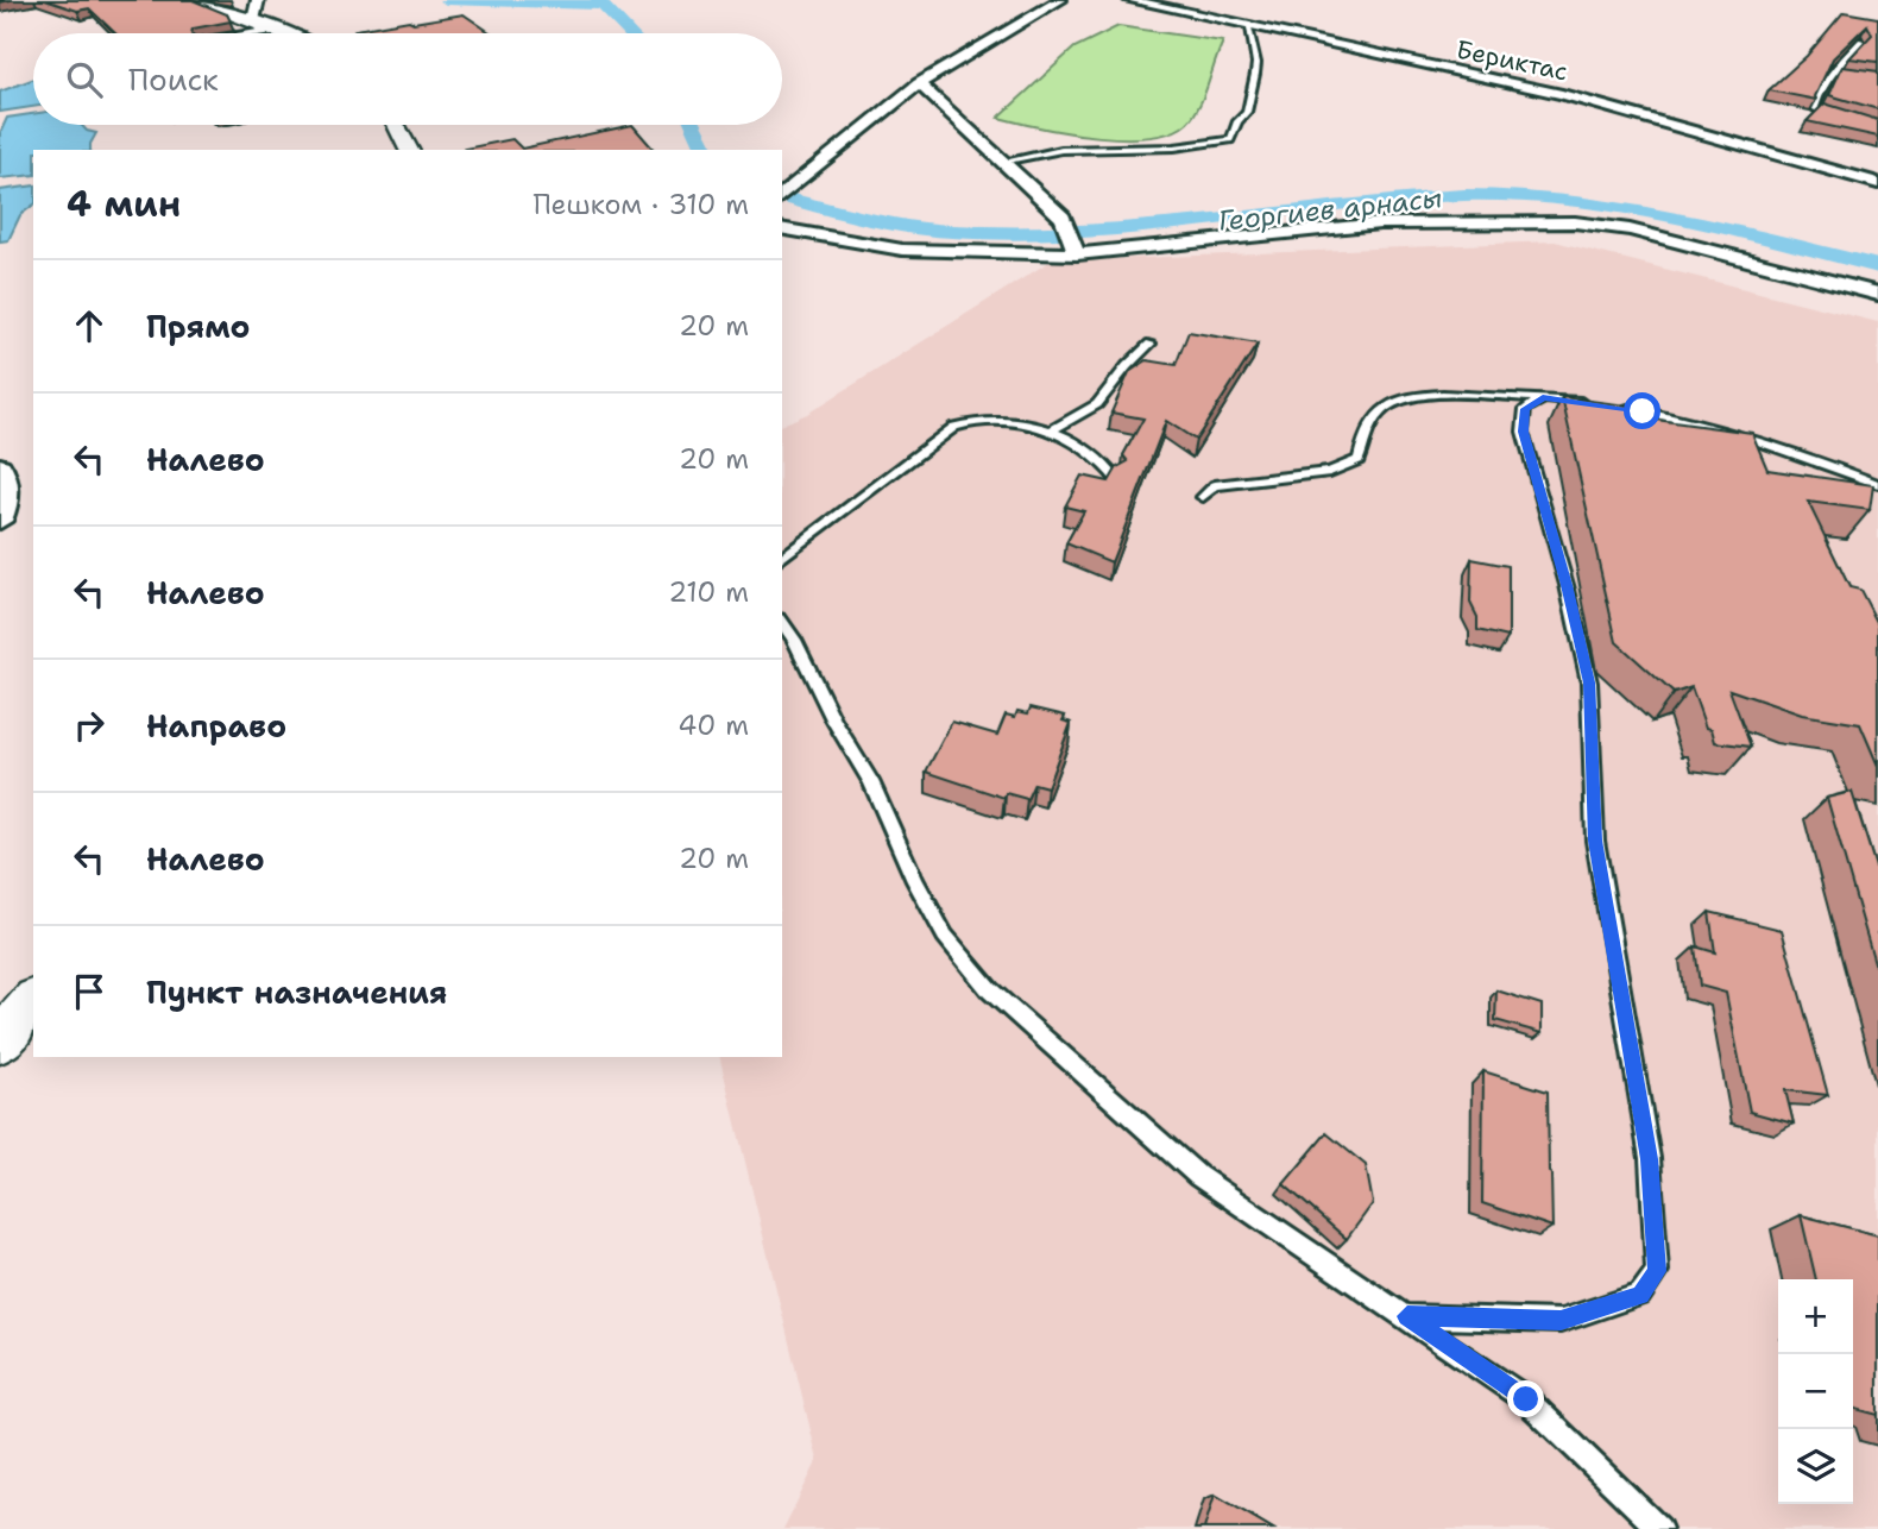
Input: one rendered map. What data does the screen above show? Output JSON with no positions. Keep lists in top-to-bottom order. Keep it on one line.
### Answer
{"streets":{"street":["Бериктас"]},"water":["Георгиев арнасы"],"page":{"search":"Поиск","heading":["4 мин","Пешком · 310 m"],"list":[["Прямо","20 m"],["Налево","20 m"],["Налево","210 m"],["Направо","40 m"],["Налево","20 m"],"Пункт назначения"],"map_buttons":["+","−"]}}
